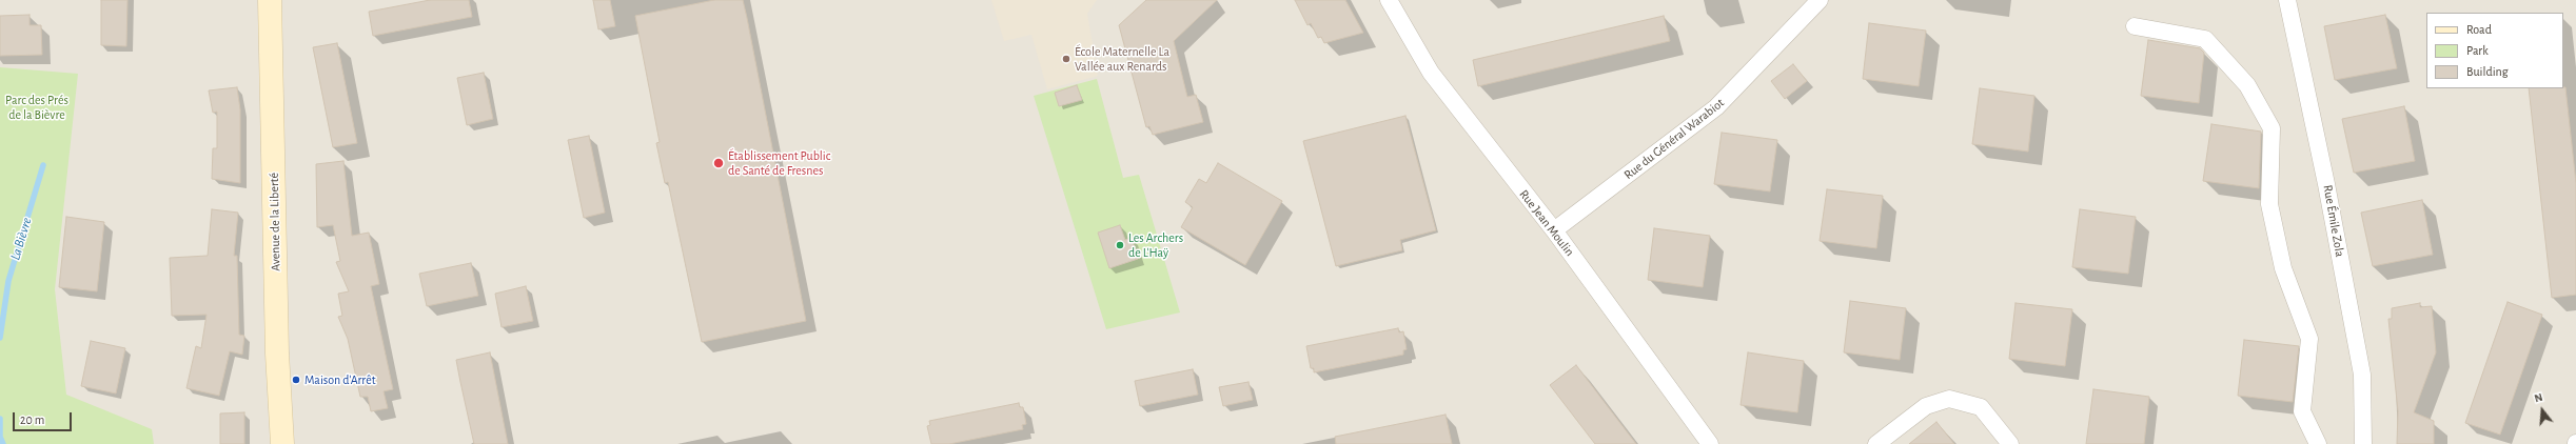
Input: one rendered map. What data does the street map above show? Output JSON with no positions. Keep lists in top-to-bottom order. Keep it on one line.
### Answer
{"streets":{"main road":["Avenue de la Liberté"],"street":["Rue du Général Warabiot","Rue Émile Zola","Rue Jean Moulin"]},"crossings":[["Rue du Général Warabiot","Rue Jean Moulin"]],"water":["La Bièvre"],"parks":["Parc des Prés de la Bièvre"],"places":["École Maternelle La Vallée aux Renards","Établissement Public de Santé de Fresnes","Les Archers de L'Haÿ","Maison d'Arrêt"],"legend":["Road","Park","Building"],"scale_bar":"20 m","north":"top"}
